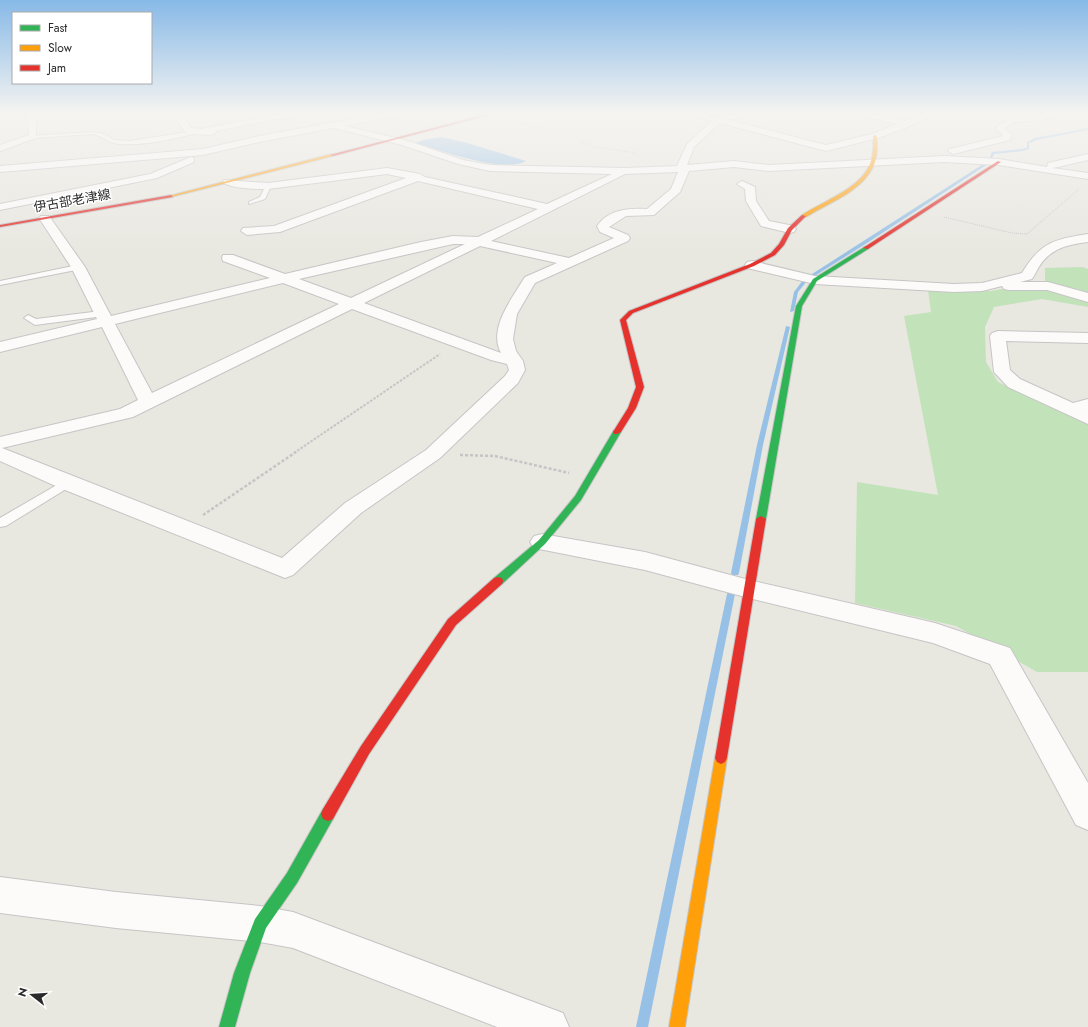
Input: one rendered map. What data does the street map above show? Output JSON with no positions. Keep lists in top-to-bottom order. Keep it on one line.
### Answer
{"streets":{"street":["伊古部老津線"]},"legend":["Fast","Slow","Jam"],"north":"left"}
